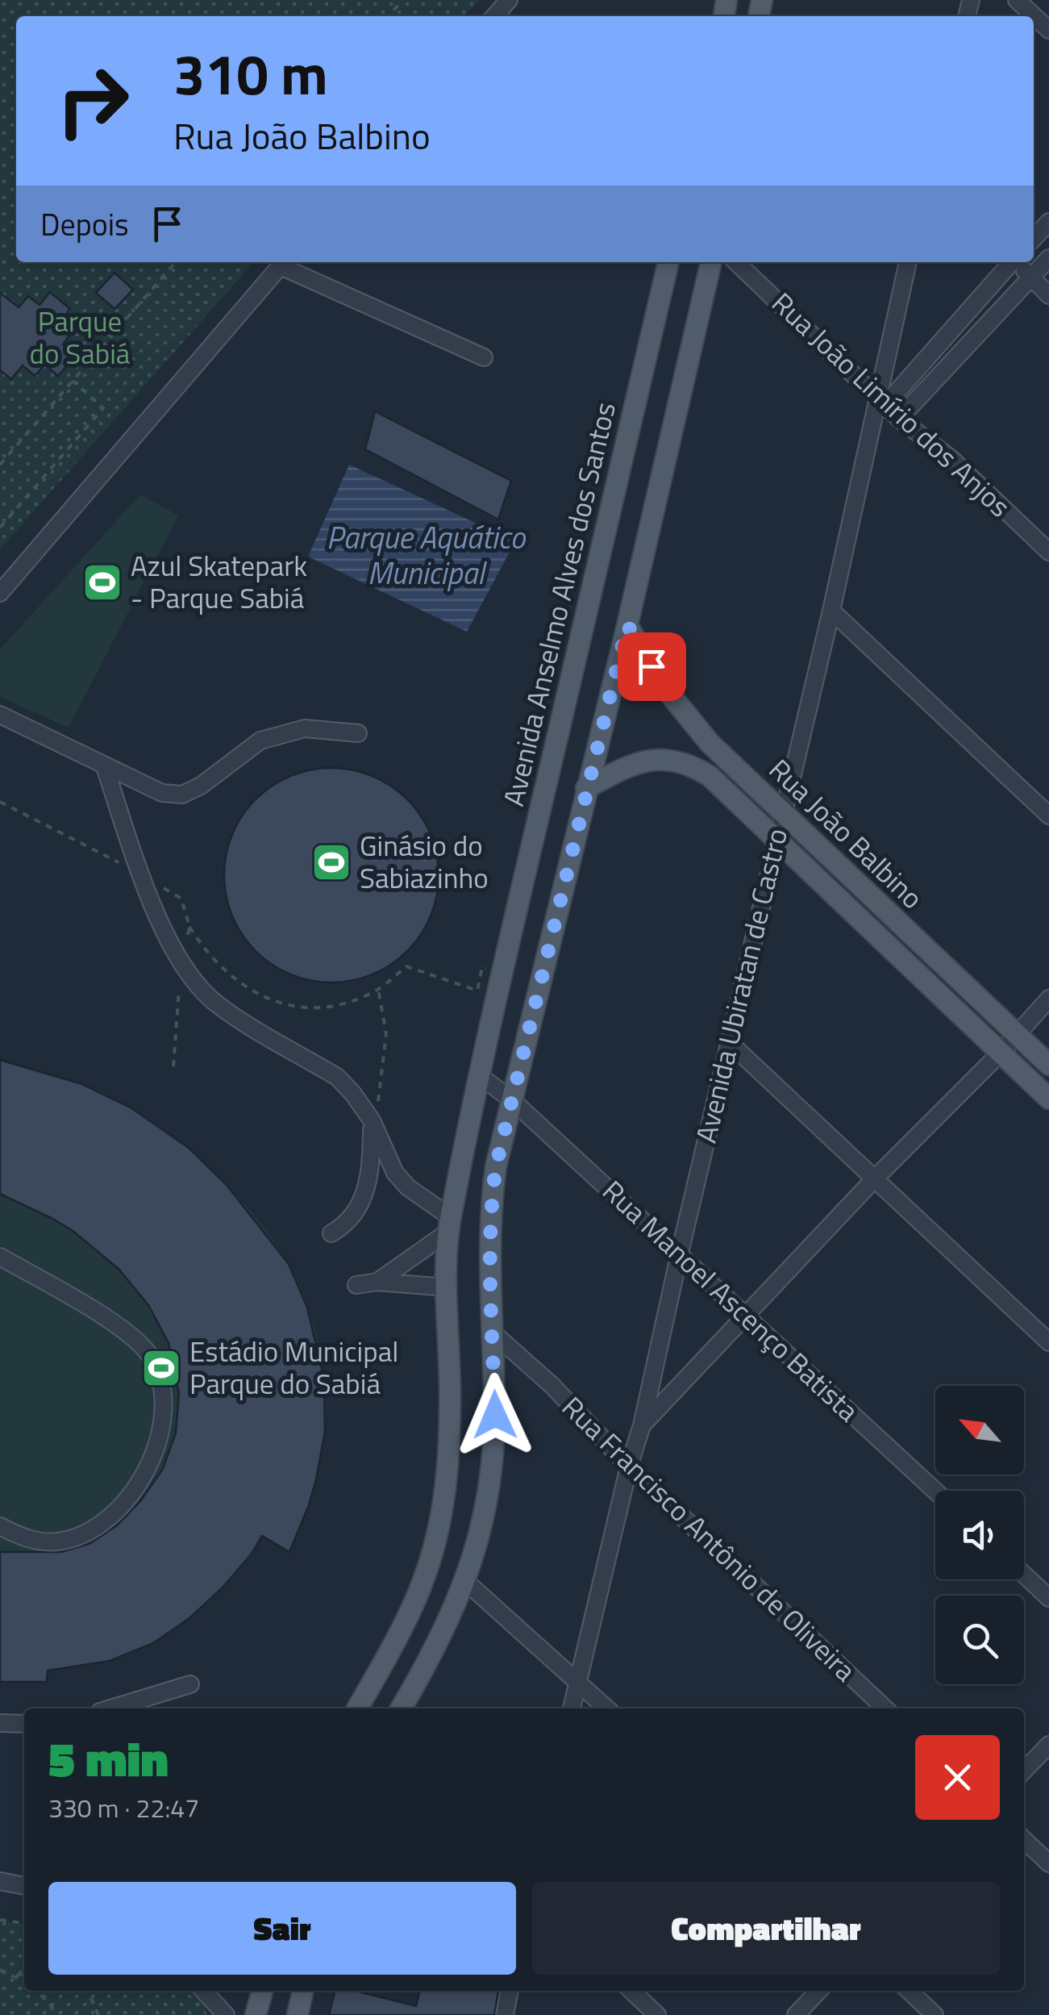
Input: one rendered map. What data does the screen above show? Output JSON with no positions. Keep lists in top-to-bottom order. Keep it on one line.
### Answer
{"streets":{"main road":["Avenida Anselmo Alves dos Santos","Rua João Balbino"],"street":["Rua João Limírio dos Anjos","Avenida Ubiratan de Castro","Rua Manoel Ascenço Batista","Rua Francisco Antônio de Oliveira"]},"crossings":[["Rua João Limírio dos Anjos","Avenida Ubiratan de Castro"],["Avenida Anselmo Alves dos Santos","Rua Manoel Ascenço Batista"],["Rua João Balbino","Avenida Ubiratan de Castro"],["Avenida Ubiratan de Castro","Rua Manoel Ascenço Batista"],["Avenida Ubiratan de Castro","Rua Francisco Antônio de Oliveira"]],"water":["Parque Aquático Municipal"],"parks":["Parque do Sabiá"],"places":{"sports":["Azul Skatepark - Parque Sabiá","Ginásio do Sabiazinho","Estádio Municipal Parque do Sabiá"]},"north":"top left","page":{"turn":["310 m","Rua João Balbino"],"then":"Depois","heading":["5 min","330 m · 22:47"],"buttons":["Sair","Compartilhar"]}}
